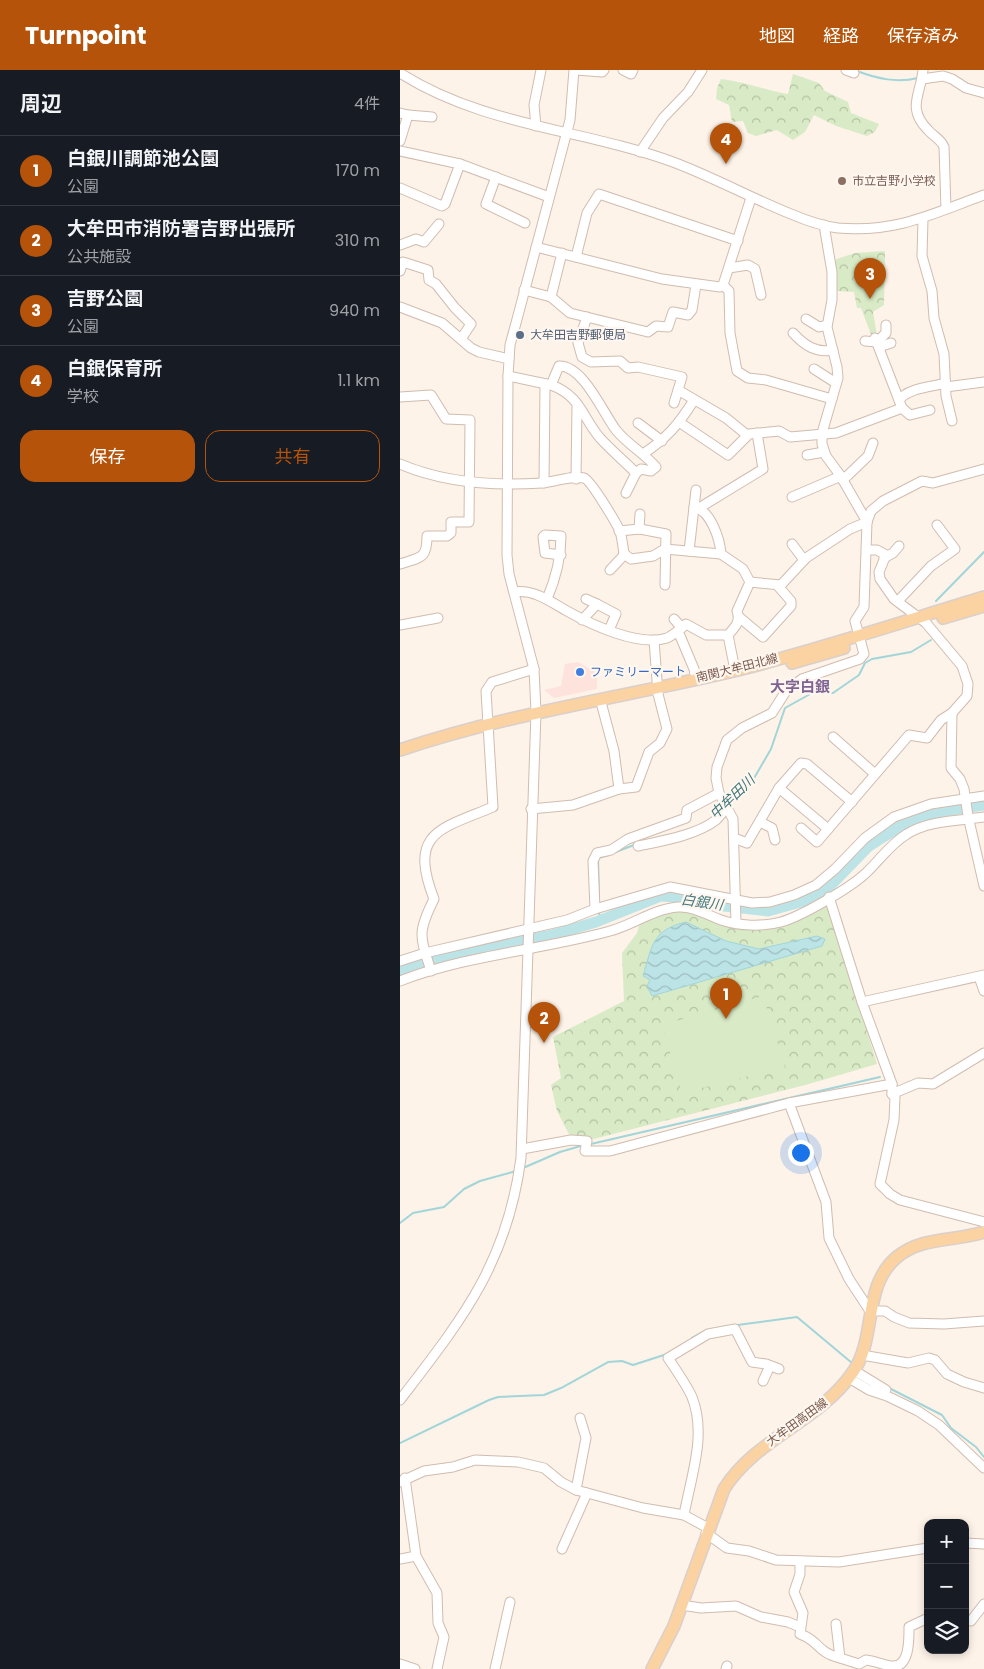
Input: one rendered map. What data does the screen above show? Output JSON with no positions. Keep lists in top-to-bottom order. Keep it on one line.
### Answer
{"streets":{"main road":["南関大牟田北線","大牟田高田線"]},"districts":["大字白銀"],"water":["中牟田川","白銀川"],"places":["市立吉野小学校","大牟田吉野郵便局","ファミリーマート"],"page":{"header":"Turnpoint","nav":["地図","経路","保存済み"],"heading":["周辺","4件"],"pins":["4","3","1","2"],"list":[{"mark":"1","name":"白銀川調節池公園","note":"公園","value":"170 m"},{"mark":"2","name":"大牟田市消防署吉野出張所","note":"公共施設","value":"310 m"},{"mark":"3","name":"吉野公園","note":"公園","value":"940 m"},{"mark":"4","name":"白銀保育所","note":"学校","value":"1.1 km"}],"buttons":["保存","共有"],"map_buttons":["+","−"]}}
